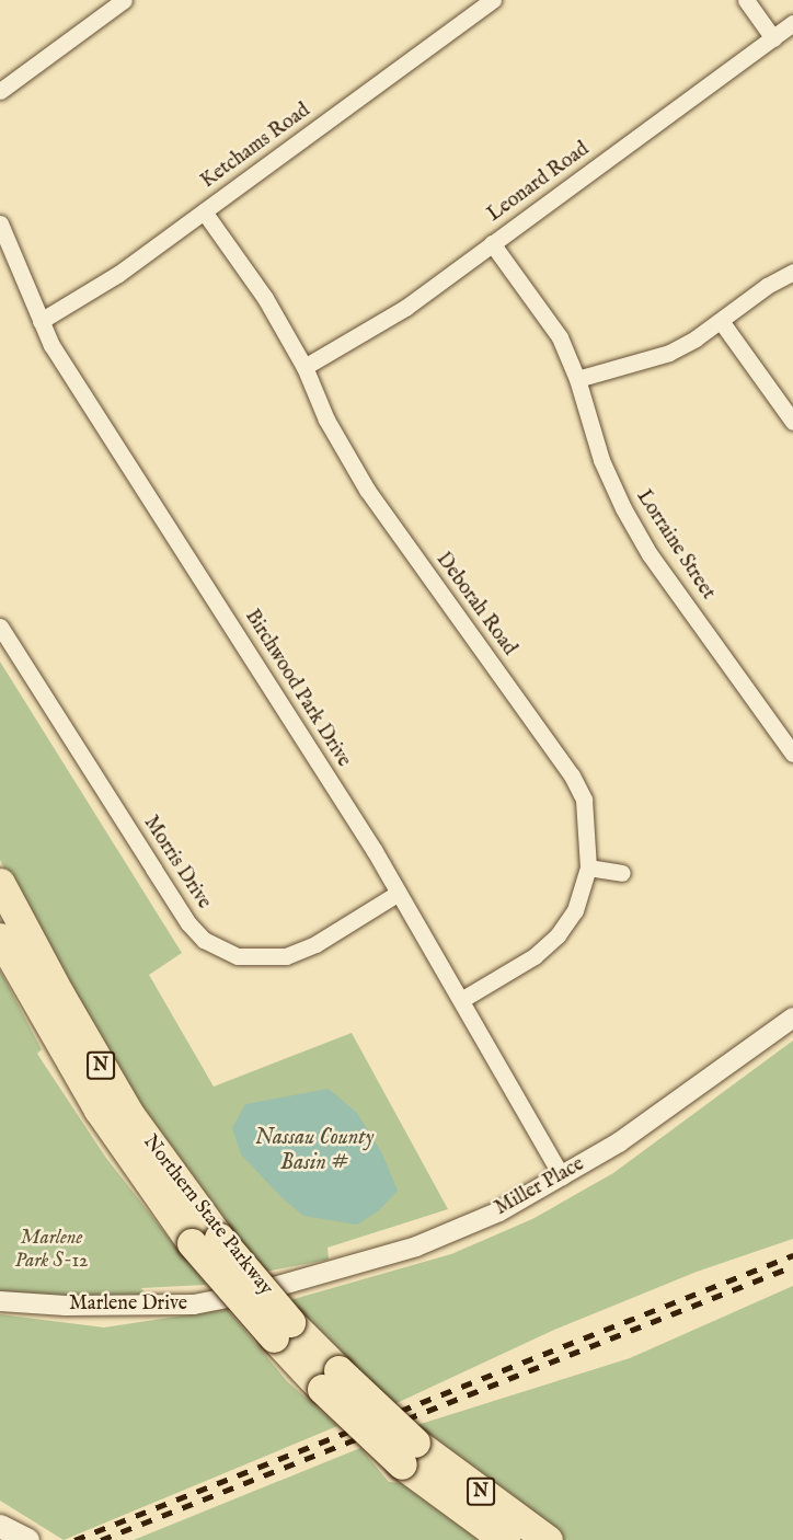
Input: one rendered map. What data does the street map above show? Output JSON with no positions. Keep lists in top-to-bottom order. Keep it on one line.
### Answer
{"streets":{"highway":["N","Northern State Parkway"],"street":["Ketchams Road","Leonard Road","Lorraine Street","Deborah Road","Birchwood Park Drive","Morris Drive","Miller Place","Marlene Drive"]},"crossings":[["Ketchams Road","Deborah Road"],["Ketchams Road","Birchwood Park Drive"],["Leonard Road","Lorraine Street"],["Leonard Road","Deborah Road"],["Deborah Road","Birchwood Park Drive"],["Birchwood Park Drive","Morris Drive"],["Birchwood Park Drive","Miller Place"],["Miller Place","Marlene Drive"]],"water":["Nassau County Basin #"],"parks":["Marlene Park S-12"]}
